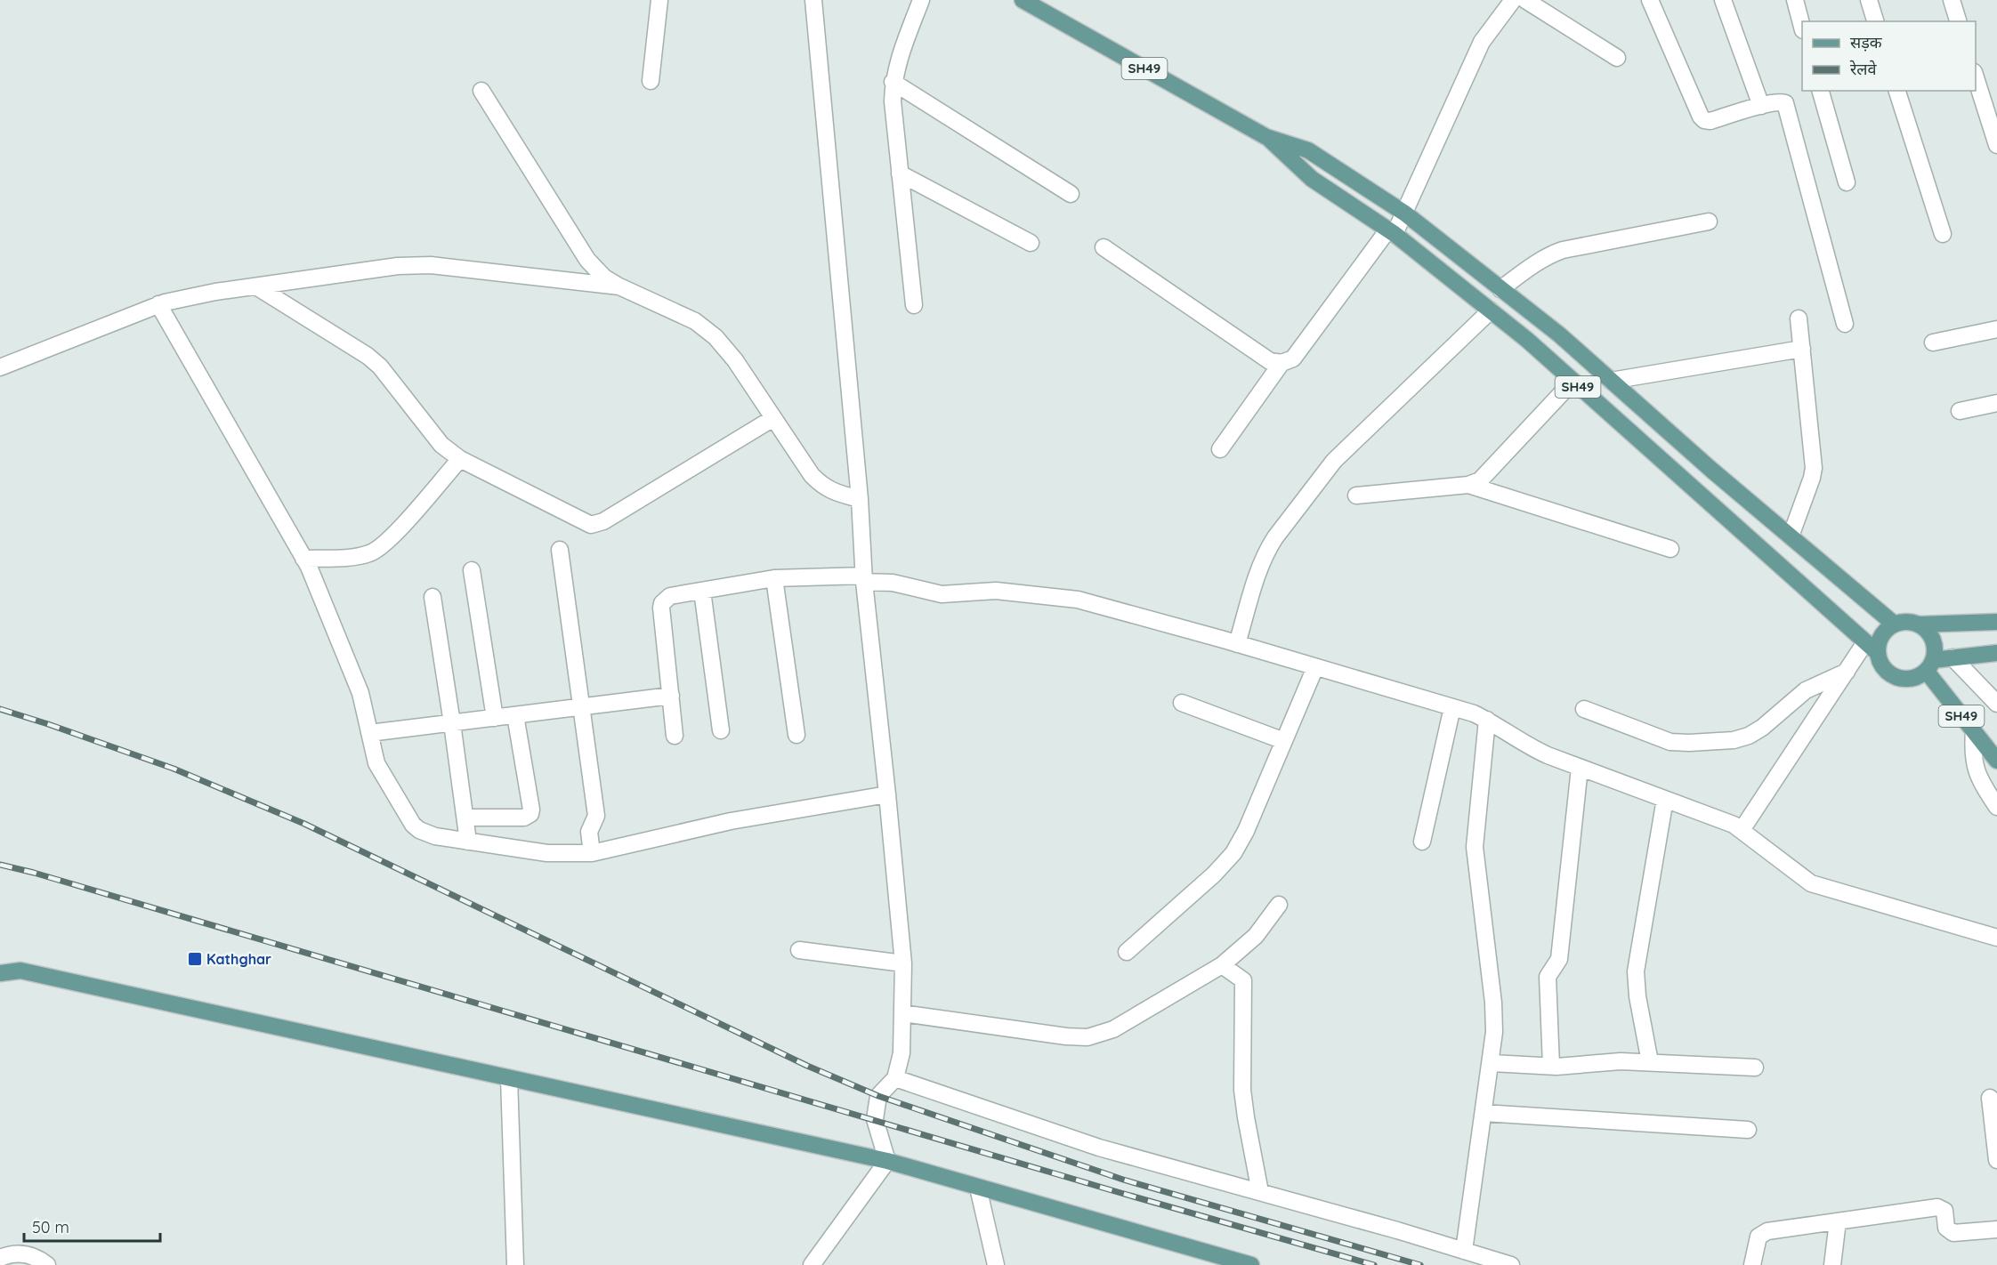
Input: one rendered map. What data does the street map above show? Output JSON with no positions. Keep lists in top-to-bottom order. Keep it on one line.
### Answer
{"streets":{"main road":["SH49"]},"places":{"transit":["Kathghar"]},"legend":["सड़क","रेलवे"],"scale_bar":"50 m"}
